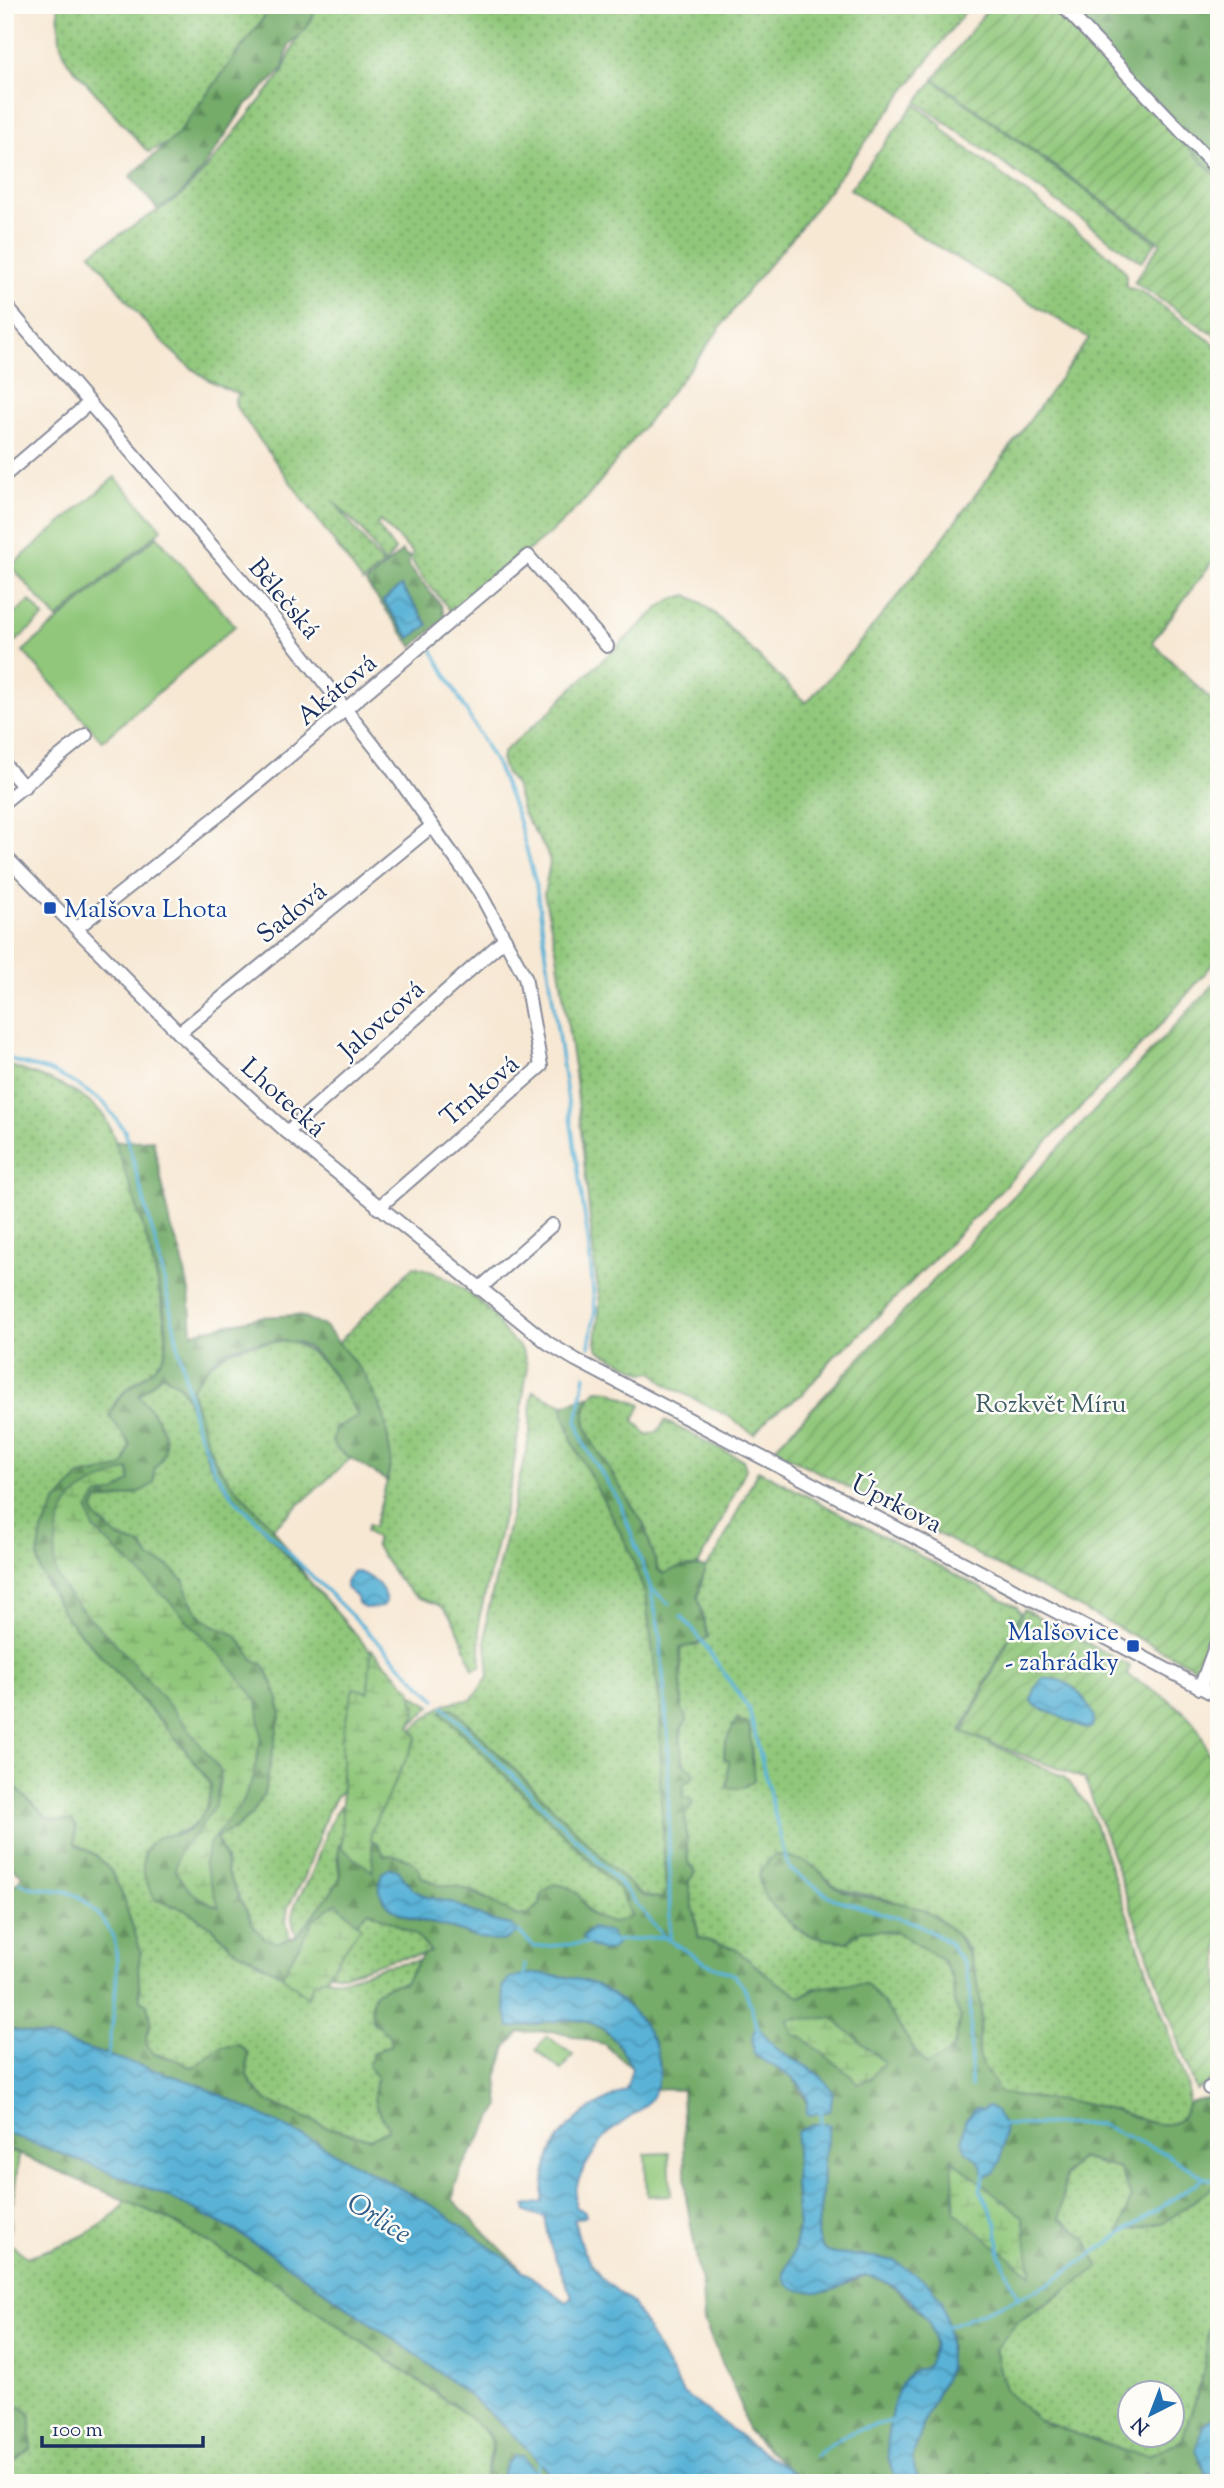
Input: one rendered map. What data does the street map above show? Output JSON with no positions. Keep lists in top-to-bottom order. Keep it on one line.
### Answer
{"streets":{"street":["Bělečská","Akátová","Sadová","Jalovcová","Trnková","Lhotecká","Úprkova"]},"crossings":[["Bělečská","Akátová"],["Bělečská","Sadová"],["Bělečská","Jalovcová"],["Bělečská","Trnková"],["Akátová","Lhotecká"],["Sadová","Lhotecká"],["Jalovcová","Trnková"],["Jalovcová","Lhotecká"],["Trnková","Lhotecká"],["Lhotecká","Úprkova"]],"water":["Orlice"],"parks":["Rozkvět Míru"],"places":{"transit":["Malšova Lhota","Malšovice - zahrádky"]},"scale_bar":"100 m","north":"bottom left"}
